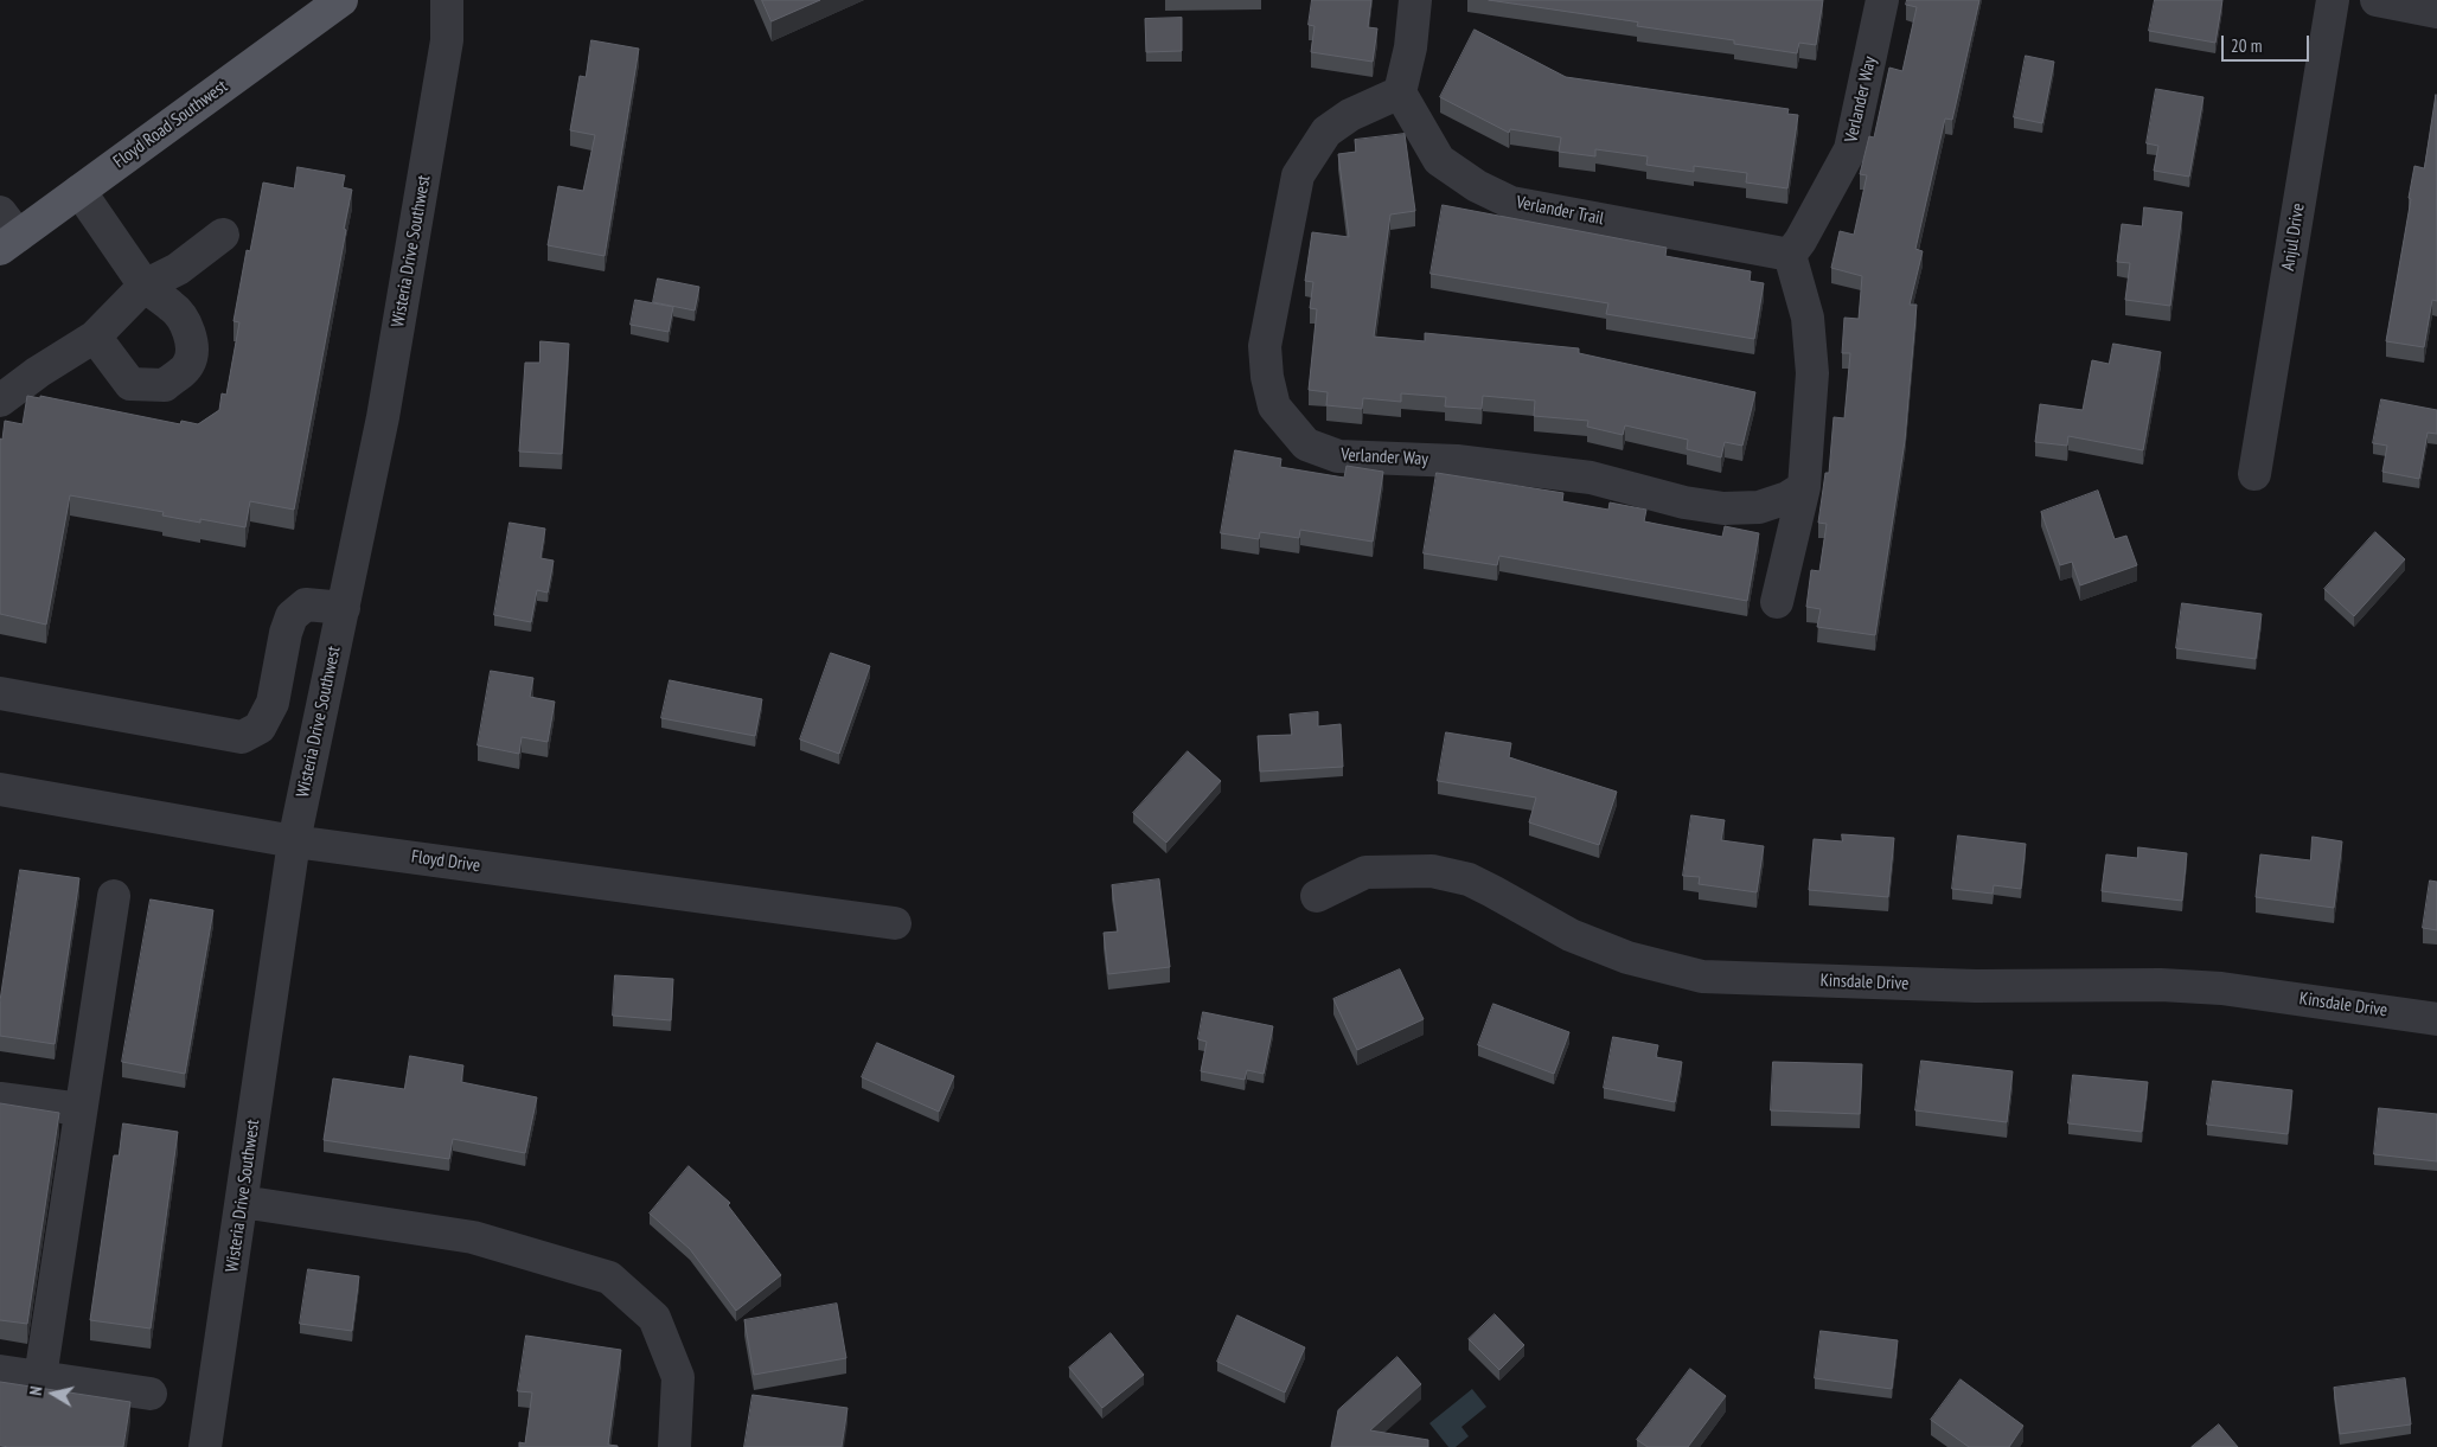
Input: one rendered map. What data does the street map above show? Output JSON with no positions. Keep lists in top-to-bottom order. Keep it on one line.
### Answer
{"streets":{"main road":["Floyd Road Southwest"],"street":["Verlander Way","Verlander Trail","Anjul Drive","Wisteria Drive Southwest","Floyd Drive","Kinsdale Drive"]},"crossings":[["Verlander Way","Verlander Trail"],["Wisteria Drive Southwest","Floyd Drive"]],"scale_bar":"20 m","north":"left"}
